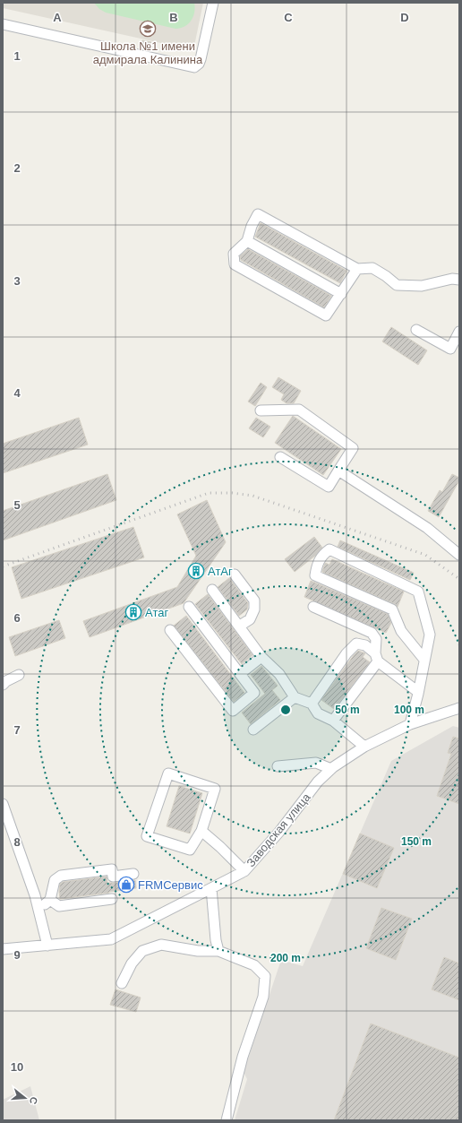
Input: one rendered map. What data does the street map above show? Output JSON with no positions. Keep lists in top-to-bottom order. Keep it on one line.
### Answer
{"streets":{"street":["Заводская улица"]},"places":{"school or university":["Школа №1 имени адмирала Калинина"],"building":["АтАг","Атаг"],"shop":["FRMСервис"]},"north":"right","grid":{"columns":["A","B","C","D"],"rows":["1","2","3","4","5","6","7","8","9","10"]},"rings":["50 m","100 m","150 m","200 m"]}
